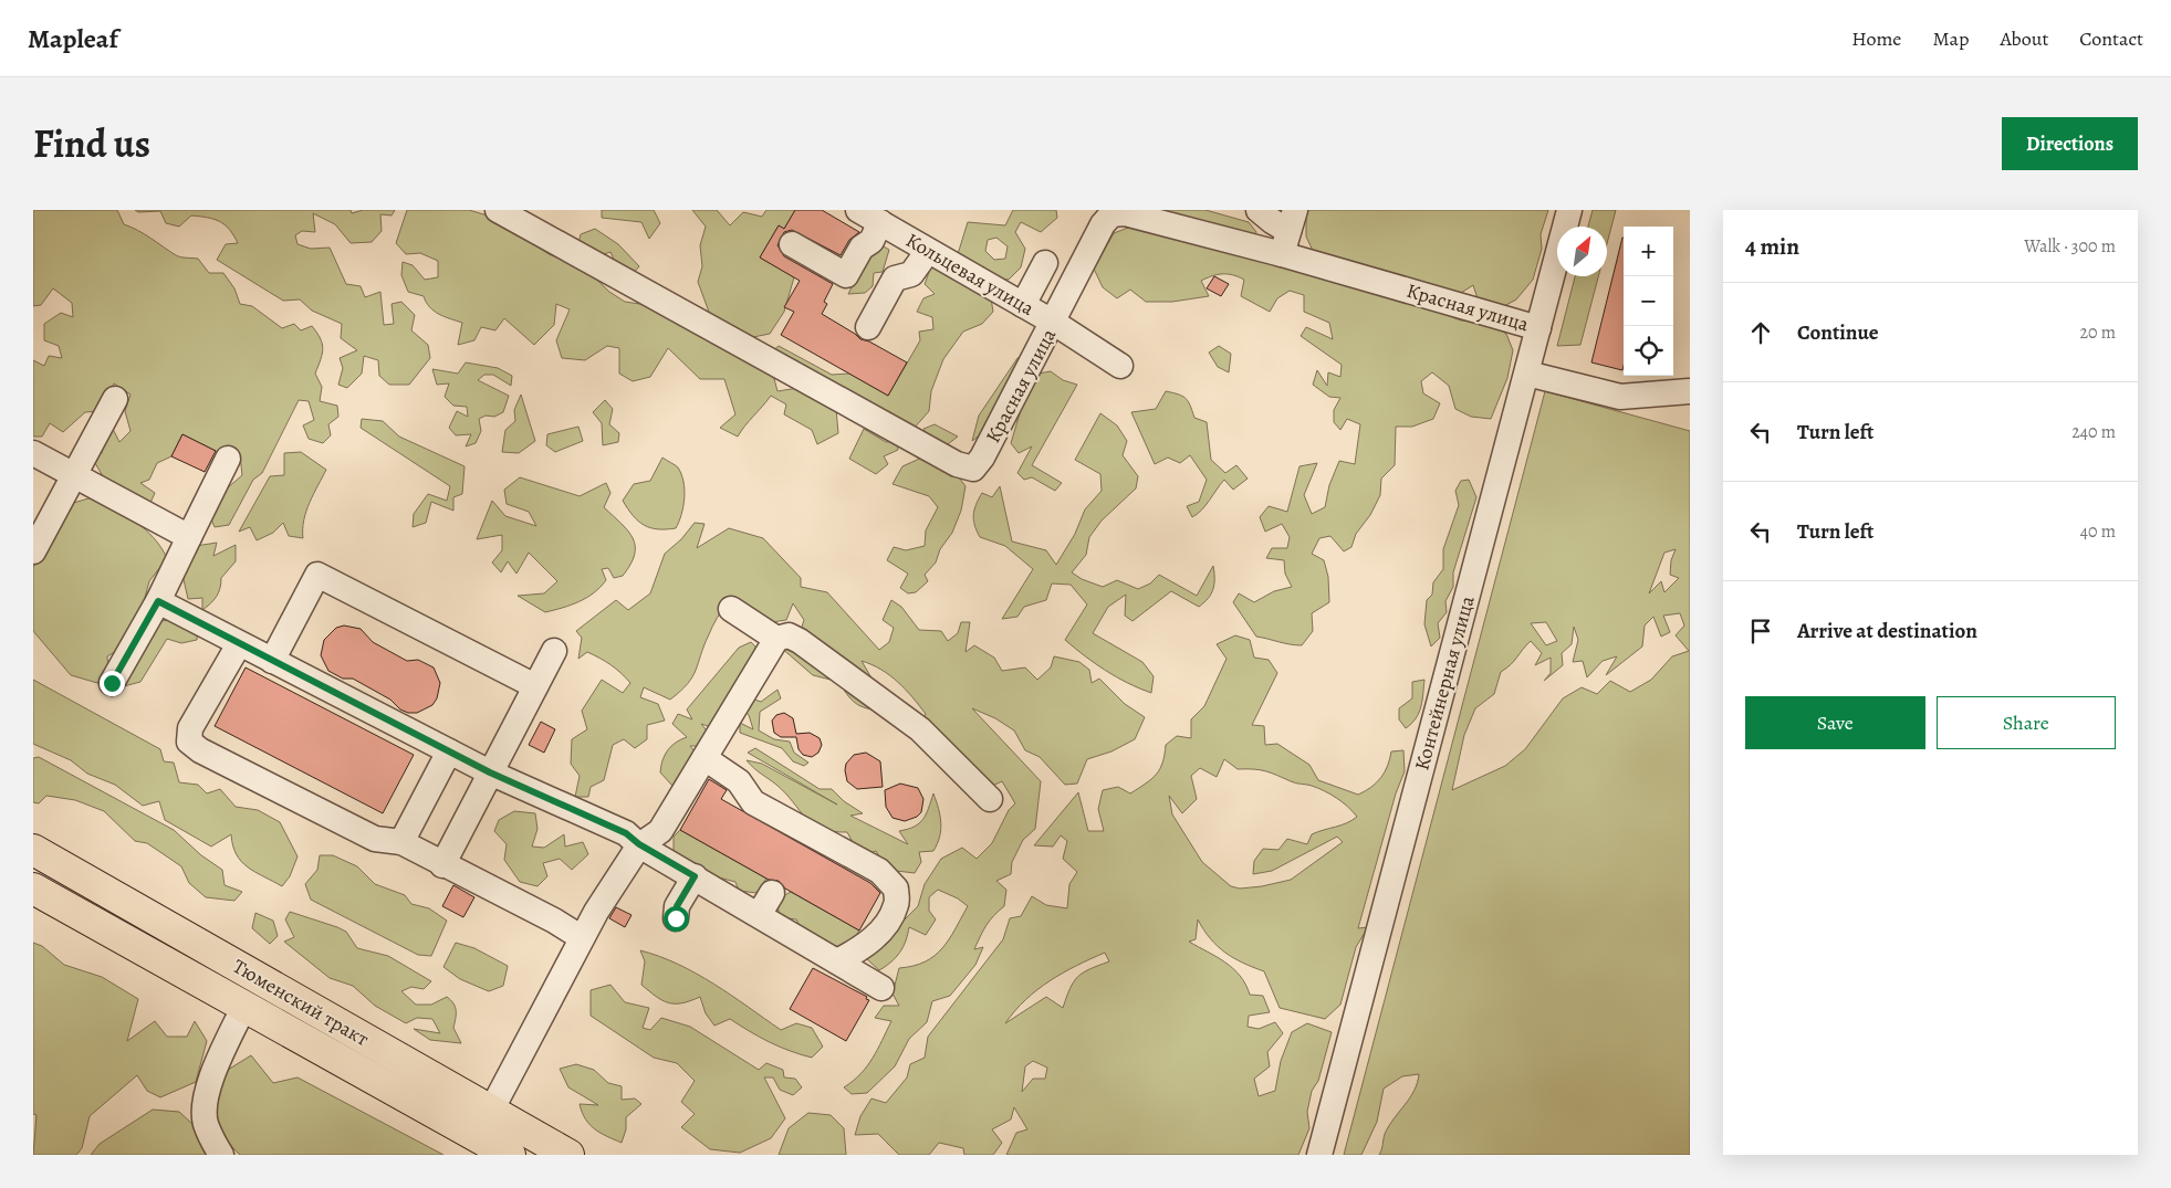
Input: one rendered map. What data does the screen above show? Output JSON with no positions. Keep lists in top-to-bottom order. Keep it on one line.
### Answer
{"streets":{"main road":["Тюменский тракт"],"street":["Кольцевая улица","Красная улица","Контейнерная улица"]},"crossings":[["Кольцевая улица","Красная улица"],["Красная улица","Контейнерная улица"]],"north":"top right","page":{"header":"Mapleaf","nav":["Home","Map","About","Contact"],"title":"Find us","buttons":["Directions",["Save","Share"]],"heading":["4 min","Walk · 300 m"],"map_buttons":["+","−"],"list":[["Continue","20 m"],["Turn left","240 m"],["Turn left","40 m"],"Arrive at destination"]}}
